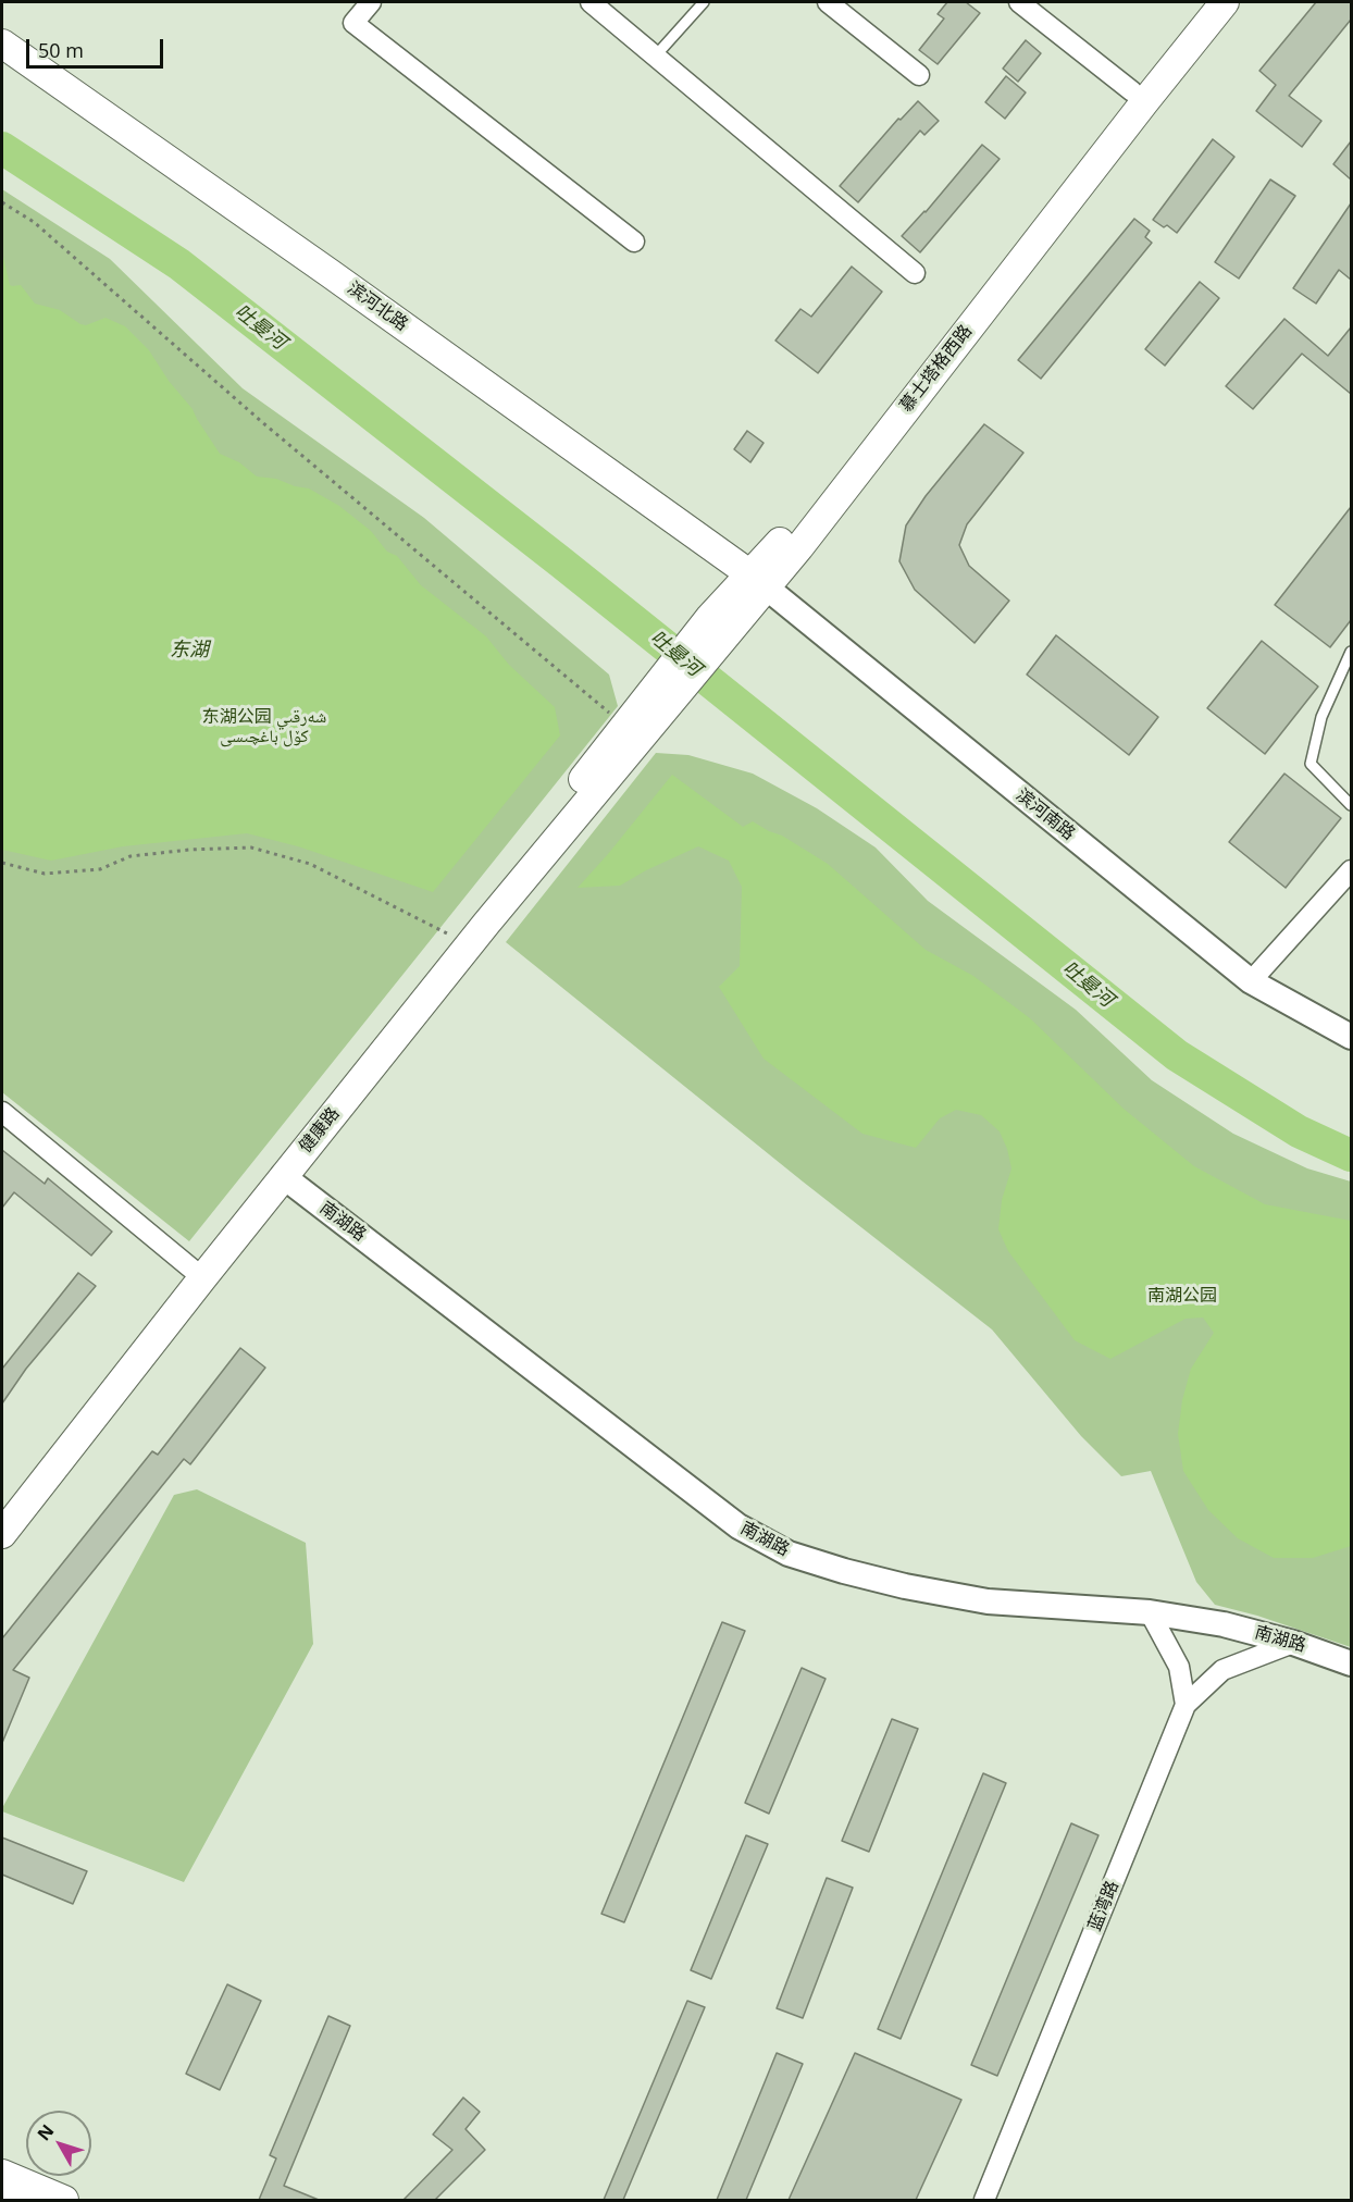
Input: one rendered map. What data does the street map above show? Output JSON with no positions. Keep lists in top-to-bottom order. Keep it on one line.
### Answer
{"streets":{"main road":["滨河北路","慕士塔格西路","健康路"],"street":["滨河南路","南湖路","蓝湾路"]},"crossings":[["滨河北路","慕士塔格西路"],["滨河北路","滨河南路"],["慕士塔格西路","滨河南路"],["慕士塔格西路","健康路"],["健康路","南湖路"]],"water":["吐曼河","东湖"],"parks":["东湖公园 شەرقىي كۆل باغچىسى","南湖公园"],"scale_bar":"50 m","north":"top left"}
